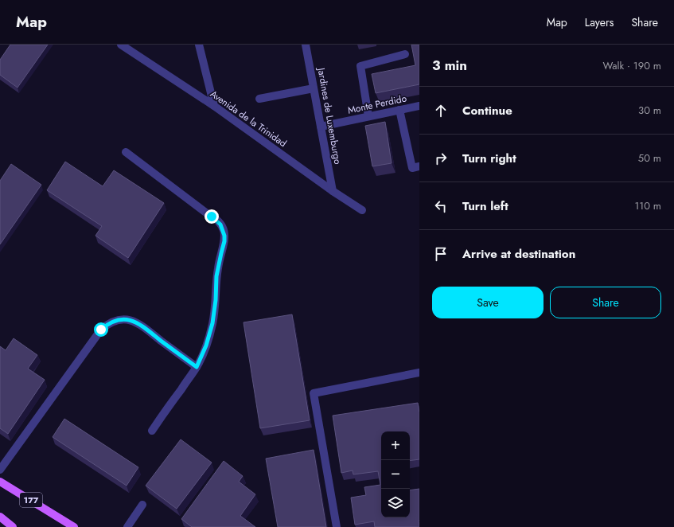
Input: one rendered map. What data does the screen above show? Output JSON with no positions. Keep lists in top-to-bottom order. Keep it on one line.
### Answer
{"streets":{"main road":["177"],"street":["Monte Perdido","Jardines de Luxemburgo","Avenida de la Trinidad"]},"crossings":[["Monte Perdido","Jardines de Luxemburgo"],["Jardines de Luxemburgo","Avenida de la Trinidad"]],"page":{"header":"Map","nav":["Map","Layers","Share"],"heading":["3 min","Walk · 190 m"],"list":[["Continue","30 m"],["Turn right","50 m"],["Turn left","110 m"],"Arrive at destination"],"buttons":["Save","Share"],"map_buttons":["+","−"]}}
